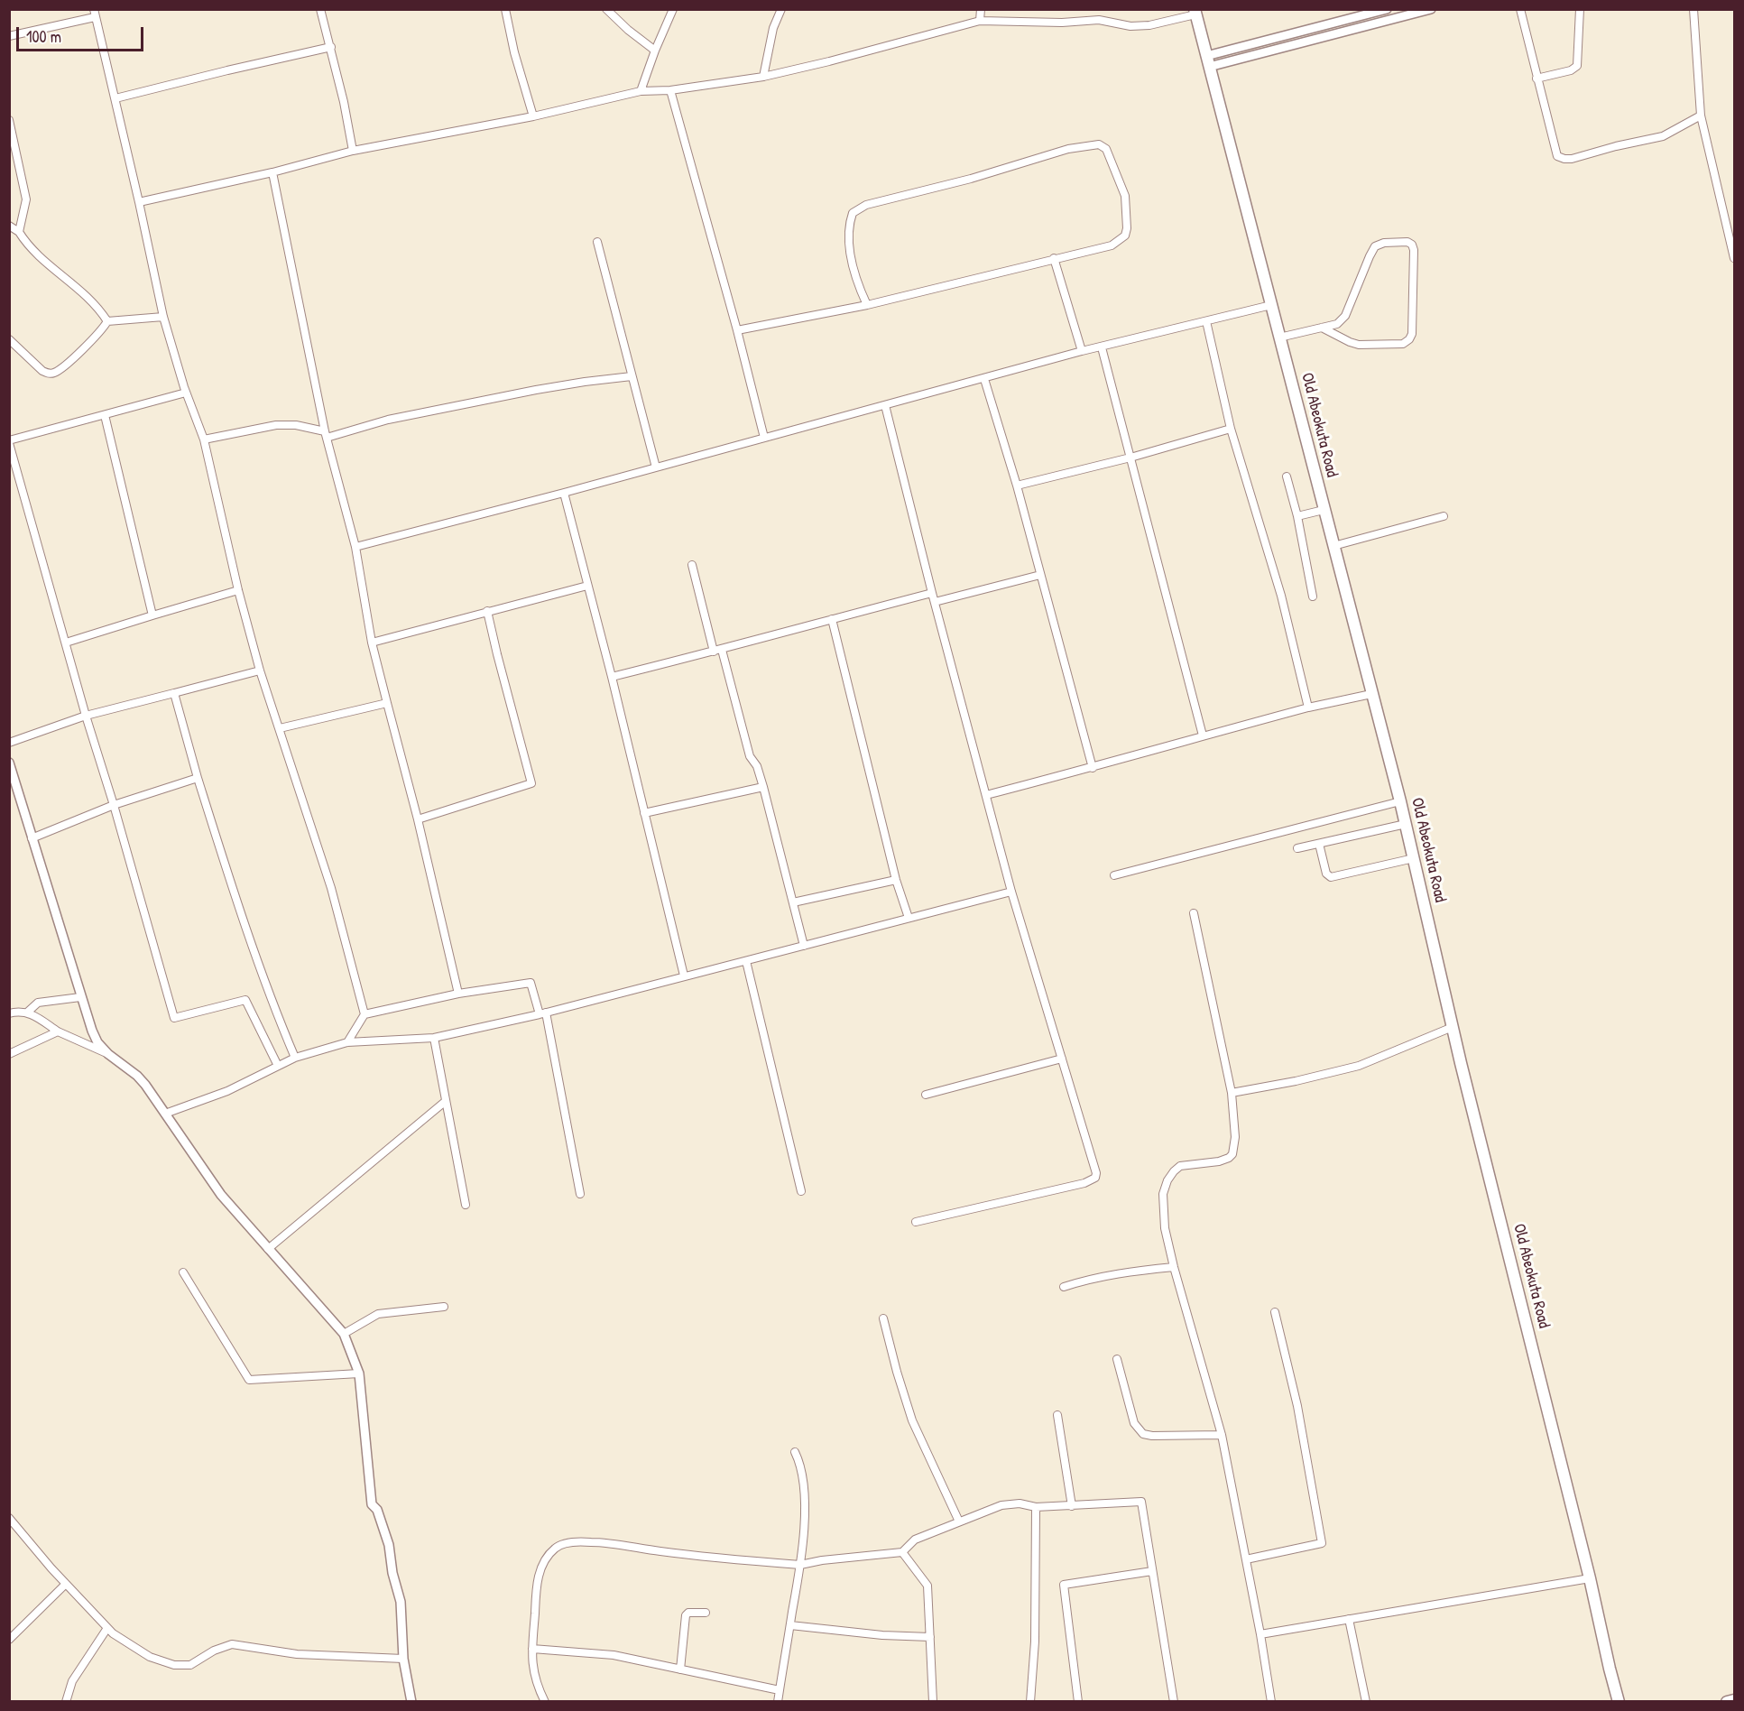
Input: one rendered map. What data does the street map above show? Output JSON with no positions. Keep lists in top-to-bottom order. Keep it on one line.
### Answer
{"streets":{"highway":["Old Abeokuta Road"]},"scale_bar":"100 m"}
